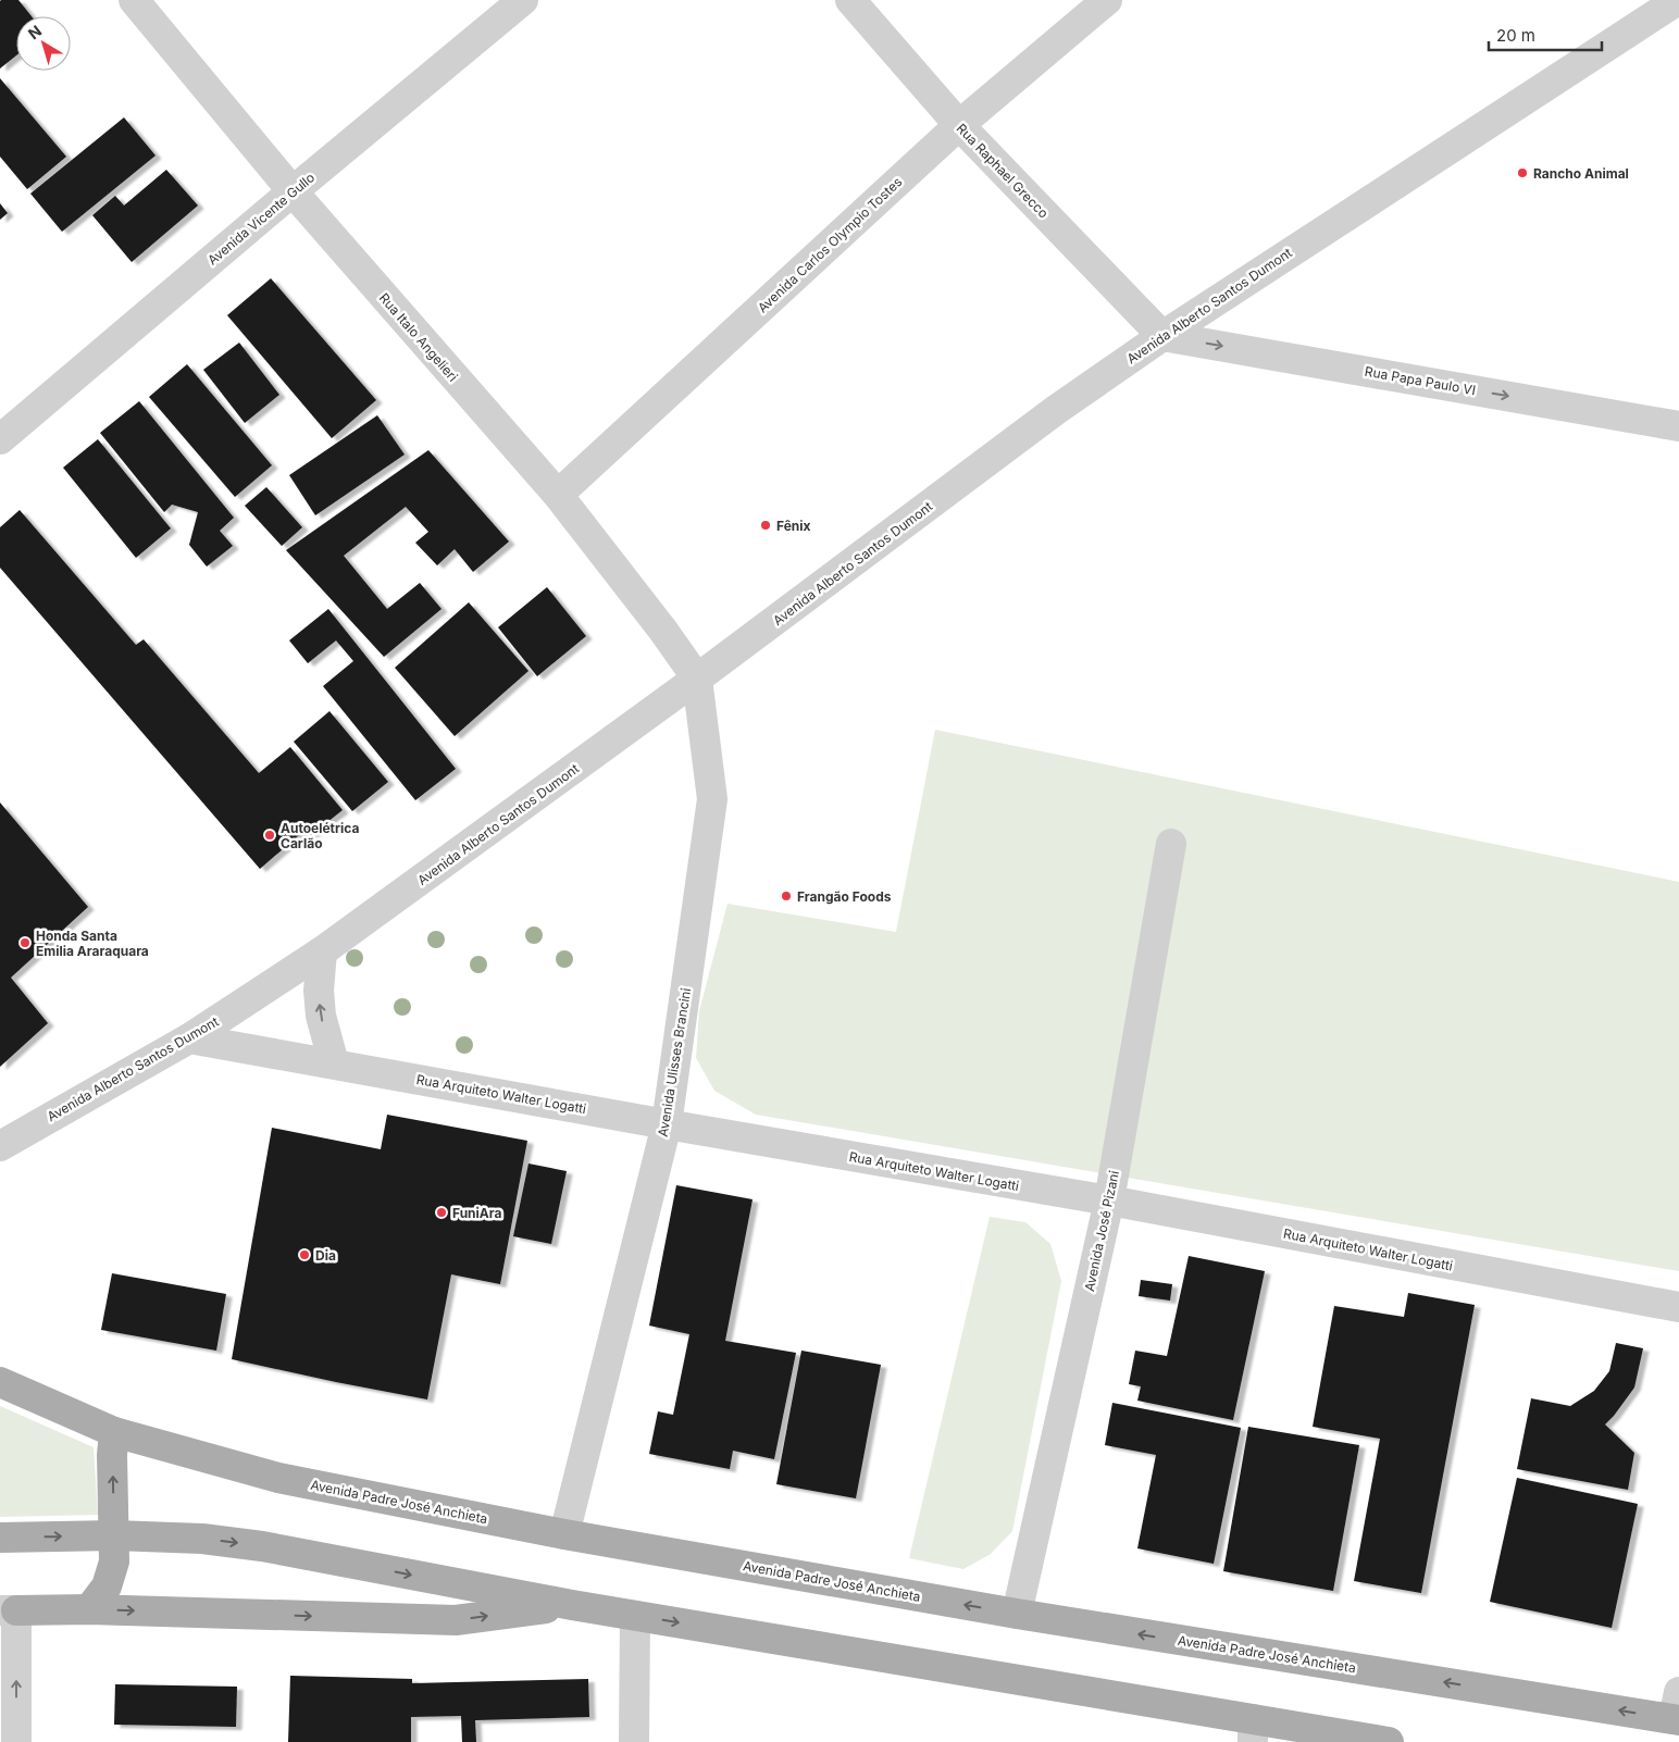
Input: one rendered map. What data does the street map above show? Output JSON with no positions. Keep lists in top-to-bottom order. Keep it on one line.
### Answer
{"streets":{"main road":["Avenida Padre José Anchieta"],"street":["Rua Raphael Grecco","Avenida Vicente Gullo","Avenida Carlos Olympio Tostes","Avenida Alberto Santos Dumont","Rua Italo Angelieri","Rua Papa Paulo VI","Avenida Ulisses Brancini","Rua Arquiteto Walter Logatti","Avenida José Pizani"]},"crossings":[["Rua Raphael Grecco","Avenida Carlos Olympio Tostes"],["Rua Raphael Grecco","Avenida Alberto Santos Dumont"],["Rua Raphael Grecco","Rua Papa Paulo VI"],["Avenida Vicente Gullo","Rua Italo Angelieri"],["Avenida Carlos Olympio Tostes","Rua Italo Angelieri"],["Avenida Alberto Santos Dumont","Rua Italo Angelieri"],["Avenida Alberto Santos Dumont","Rua Papa Paulo VI"],["Avenida Alberto Santos Dumont","Avenida Ulisses Brancini"],["Avenida Alberto Santos Dumont","Rua Arquiteto Walter Logatti"],["Rua Italo Angelieri","Avenida Ulisses Brancini"],["Avenida Ulisses Brancini","Rua Arquiteto Walter Logatti"],["Avenida Ulisses Brancini","Avenida Padre José Anchieta"],["Rua Arquiteto Walter Logatti","Avenida José Pizani"],["Avenida José Pizani","Avenida Padre José Anchieta"]],"one_way":["Rua Papa Paulo VI"],"places":["Rancho Animal","Fênix","Autoelétrica Carlão","Frangão Foods","Honda Santa Emilia Araraquara","FuniAra","Dia"],"scale_bar":"20 m","north":"top left"}
